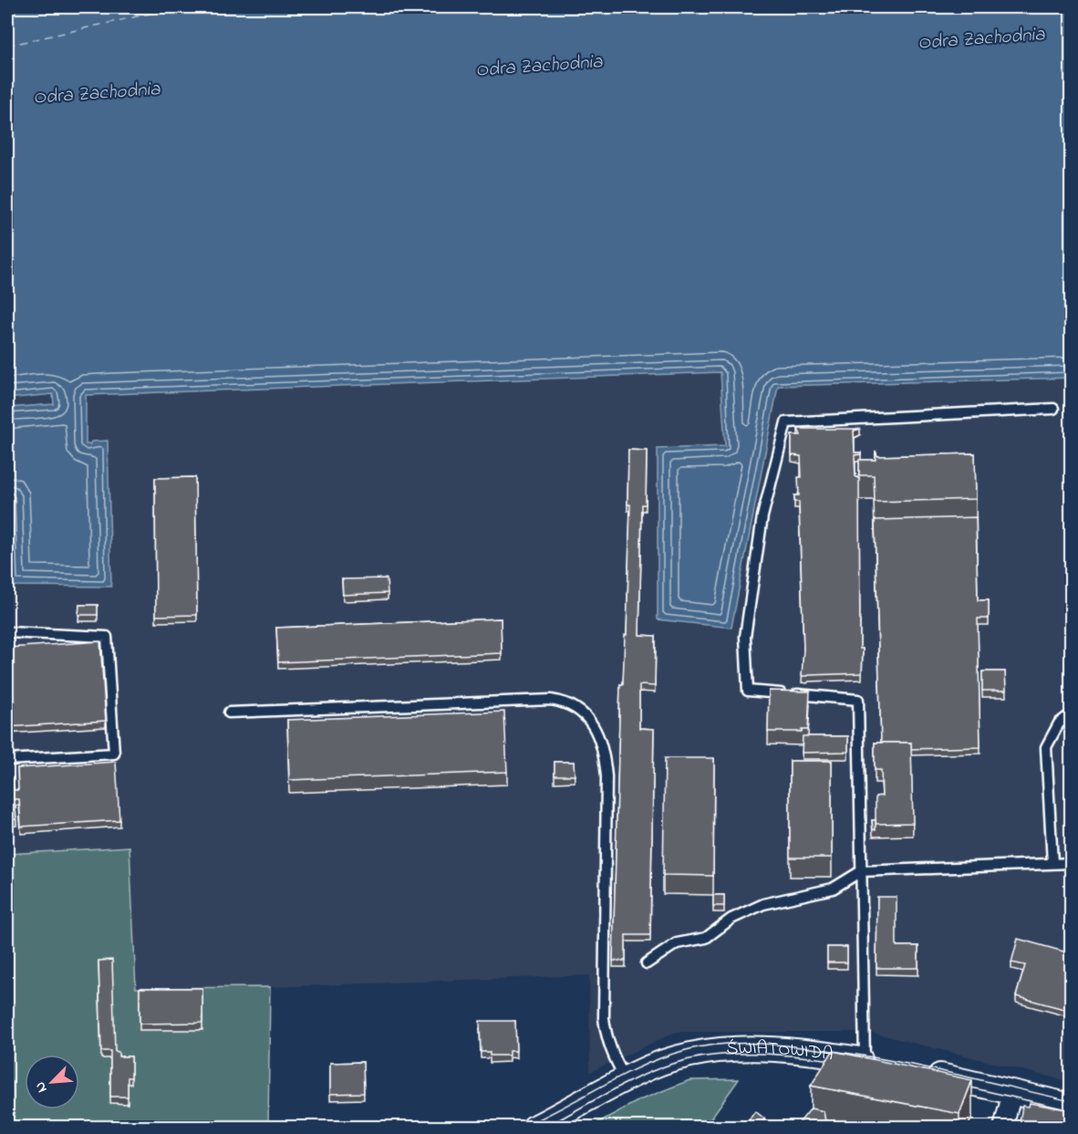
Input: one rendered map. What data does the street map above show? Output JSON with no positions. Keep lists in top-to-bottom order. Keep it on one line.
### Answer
{"streets":{"street":["ŚWIATOWIDA"]},"water":["Odra Zachodnia"],"north":"bottom left"}
